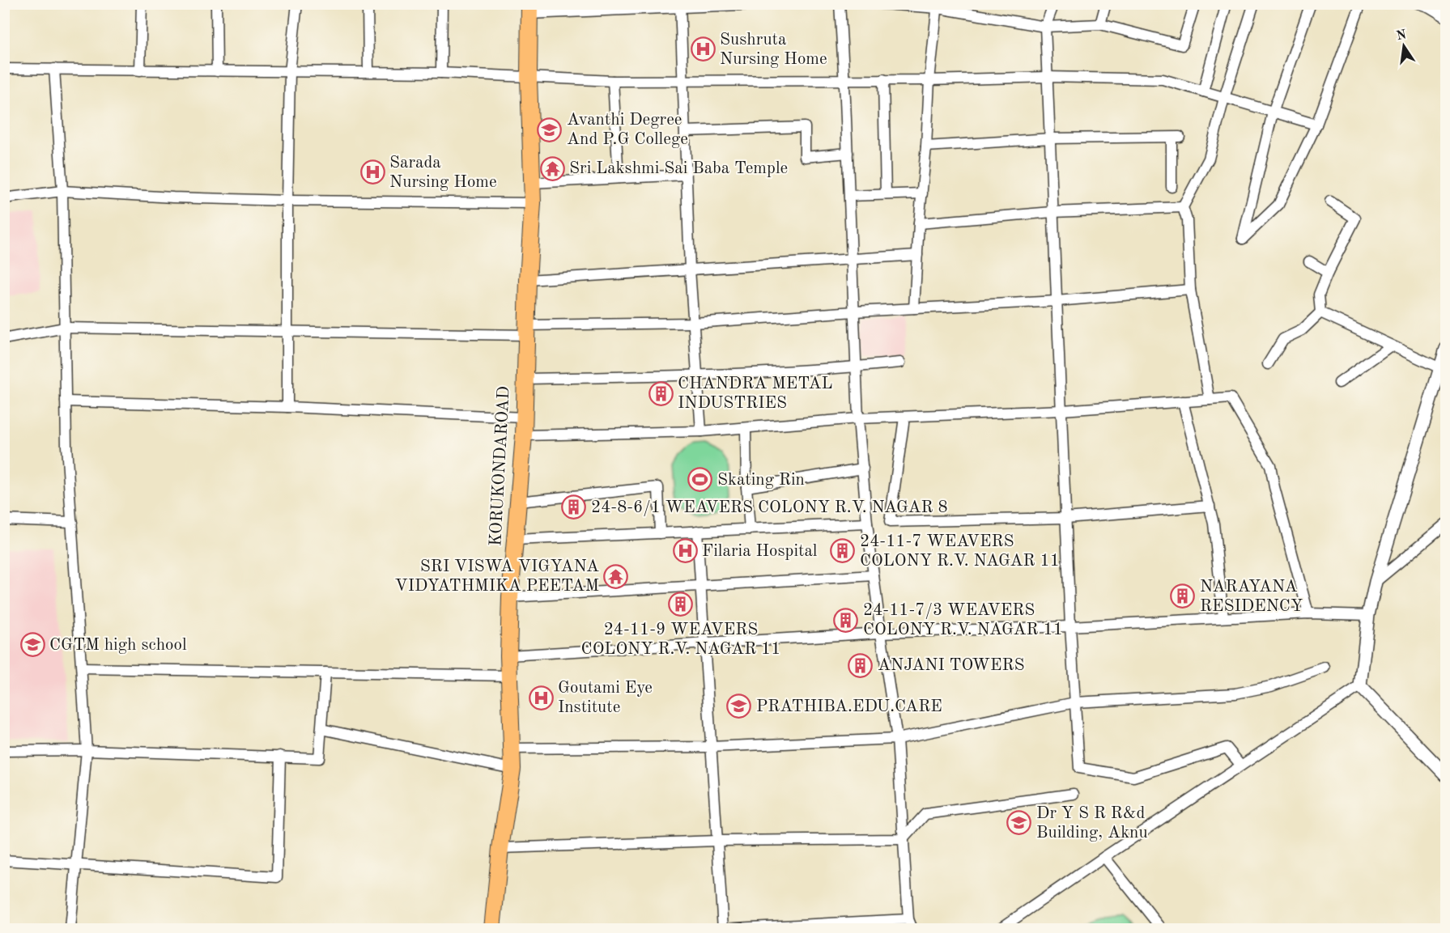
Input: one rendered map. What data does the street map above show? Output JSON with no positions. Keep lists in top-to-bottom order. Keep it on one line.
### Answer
{"streets":{"main road":["KORUKONDAROAD"]},"places":{"hospital":["Sushruta Nursing Home","Sarada Nursing Home","Filaria Hospital","Goutami Eye Institute"],"school or university":["Avanthi Degree And P.G College","CGTM high school","PRATHIBA.EDU.CARE","Dr Y S R R&d Building, Aknu"],"temple":["Sri Lakshmi Sai Baba Temple","SRI VISWA VIGYANA VIDYATHMIKA PEETAM"],"building":["CHANDRA METAL INDUSTRIES","24-8-6/1 WEAVERS COLONY R.V. NAGAR 8","24-11-7 WEAVERS COLONY R.V. NAGAR 11","NARAYANA RESIDENCY","24-11-9 WEAVERS COLONY R.V. NAGAR 11","24-11-7/3 WEAVERS COLONY R.V. NAGAR 11","ANJANI TOWERS"],"sports":["Skating Rin"]},"north":"top"}
